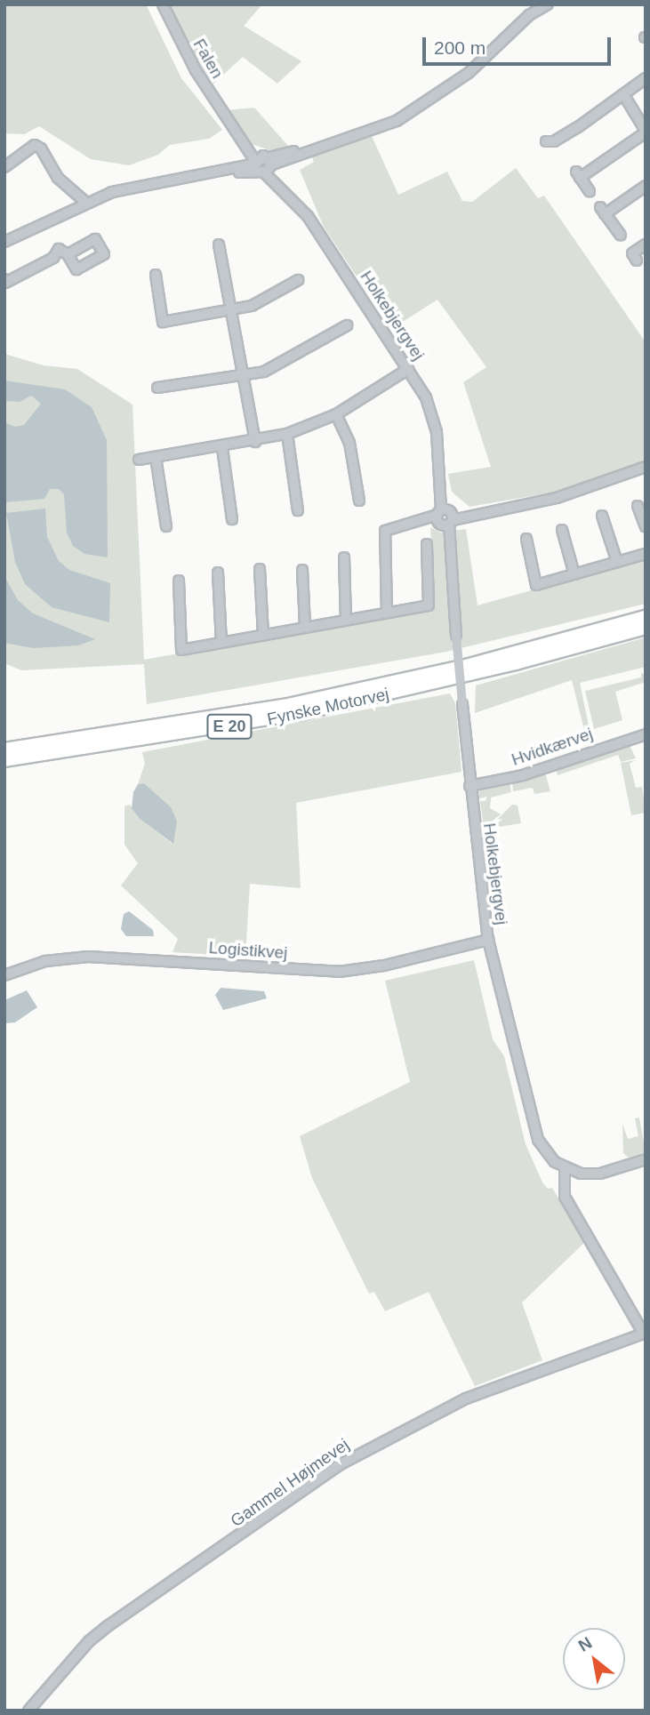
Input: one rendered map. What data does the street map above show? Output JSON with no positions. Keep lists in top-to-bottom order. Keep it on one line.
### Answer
{"streets":{"highway":["Fynske Motorvej","E 20"],"street":["Falen","Holkebjergvej","Hvidkærvej","Logistikvej","Gammel Højmevej"]},"crossings":[["Falen","Holkebjergvej"],["Holkebjergvej","Hvidkærvej"],["Holkebjergvej","Logistikvej"]],"scale_bar":"200 m","north":"top left"}
